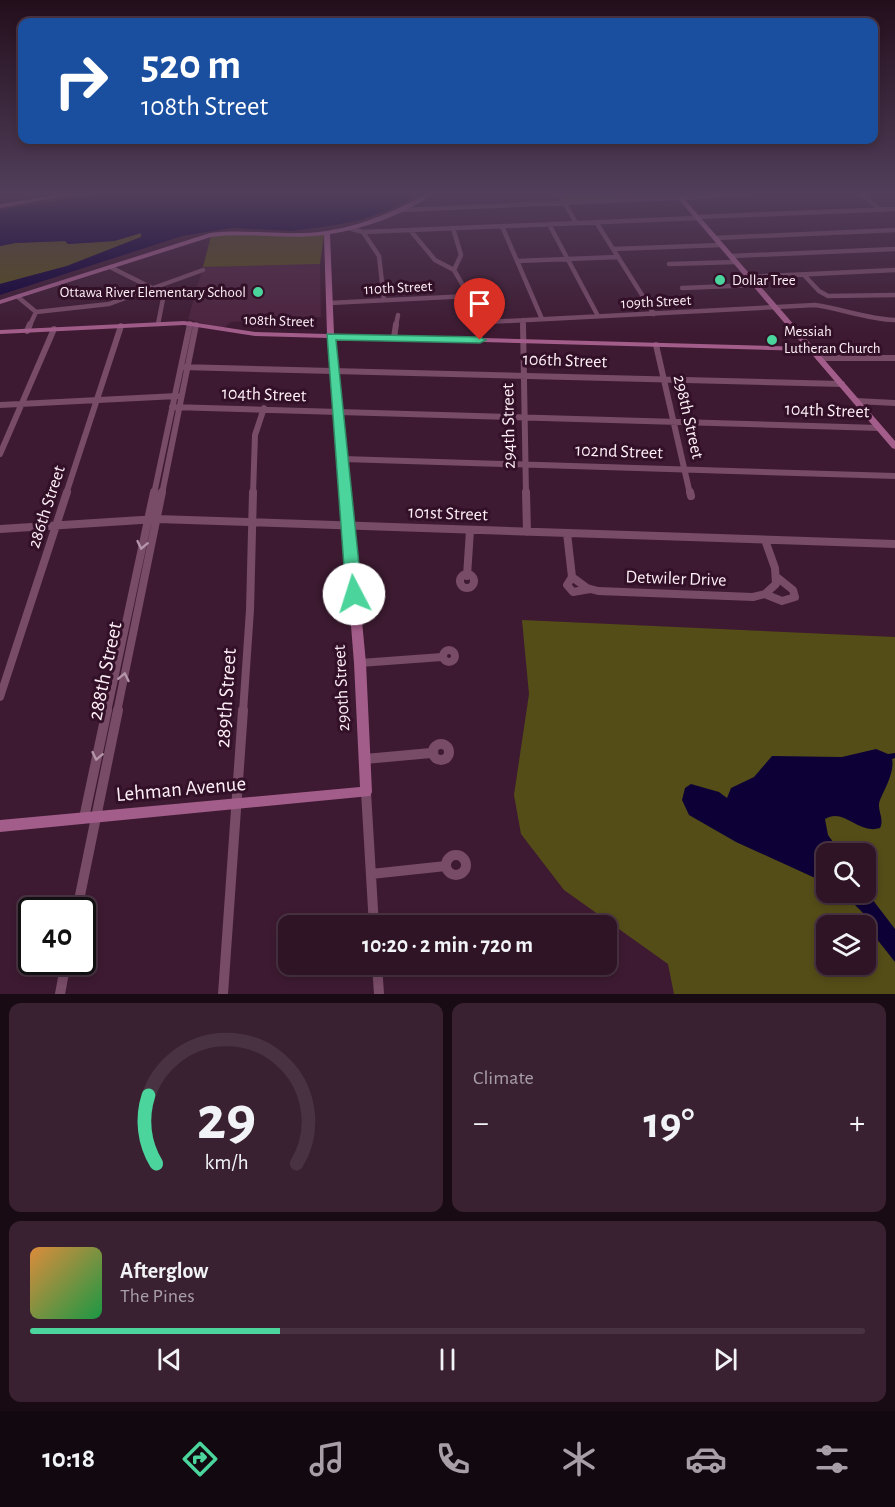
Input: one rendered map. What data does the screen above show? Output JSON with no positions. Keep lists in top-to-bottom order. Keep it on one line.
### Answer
{"streets":{"street":["110th Street","109th Street","108th Street","106th Street","104th Street","298th Street","294th Street","102nd Street","286th Street","101st Street","Detwiler Drive","288th Street","290th Street","289th Street","Lehman Avenue"]},"crossings":[["110th Street","109th Street"],["110th Street","290th Street"],["109th Street","294th Street"],["108th Street","298th Street"],["108th Street","294th Street"],["108th Street","286th Street"],["108th Street","288th Street"],["108th Street","290th Street"],["106th Street","298th Street"],["106th Street","294th Street"],["106th Street","288th Street"],["106th Street","290th Street"],["104th Street","298th Street"],["104th Street","294th Street"],["104th Street","286th Street"],["104th Street","288th Street"],["104th Street","290th Street"],["104th Street","289th Street"],["298th Street","102nd Street"],["294th Street","102nd Street"],["294th Street","101st Street"],["102nd Street","290th Street"],["286th Street","101st Street"],["101st Street","Detwiler Drive"],["101st Street","288th Street"],["101st Street","290th Street"],["101st Street","289th Street"],["288th Street","Lehman Avenue"],["290th Street","Lehman Avenue"],["289th Street","Lehman Avenue"]],"places":["Dollar Tree","Ottawa River Elementary School","Messiah Lutheran Church"],"page":{"turn":["520 m","108th Street"],"limit":"40","trip":"10:20 · 2 min · 720 m","tile":"Climate","heat":["−","19°","+"],"song":["Afterglow","The Pines"],"tabs":"10:18","gauge":["29","km/h"]}}
